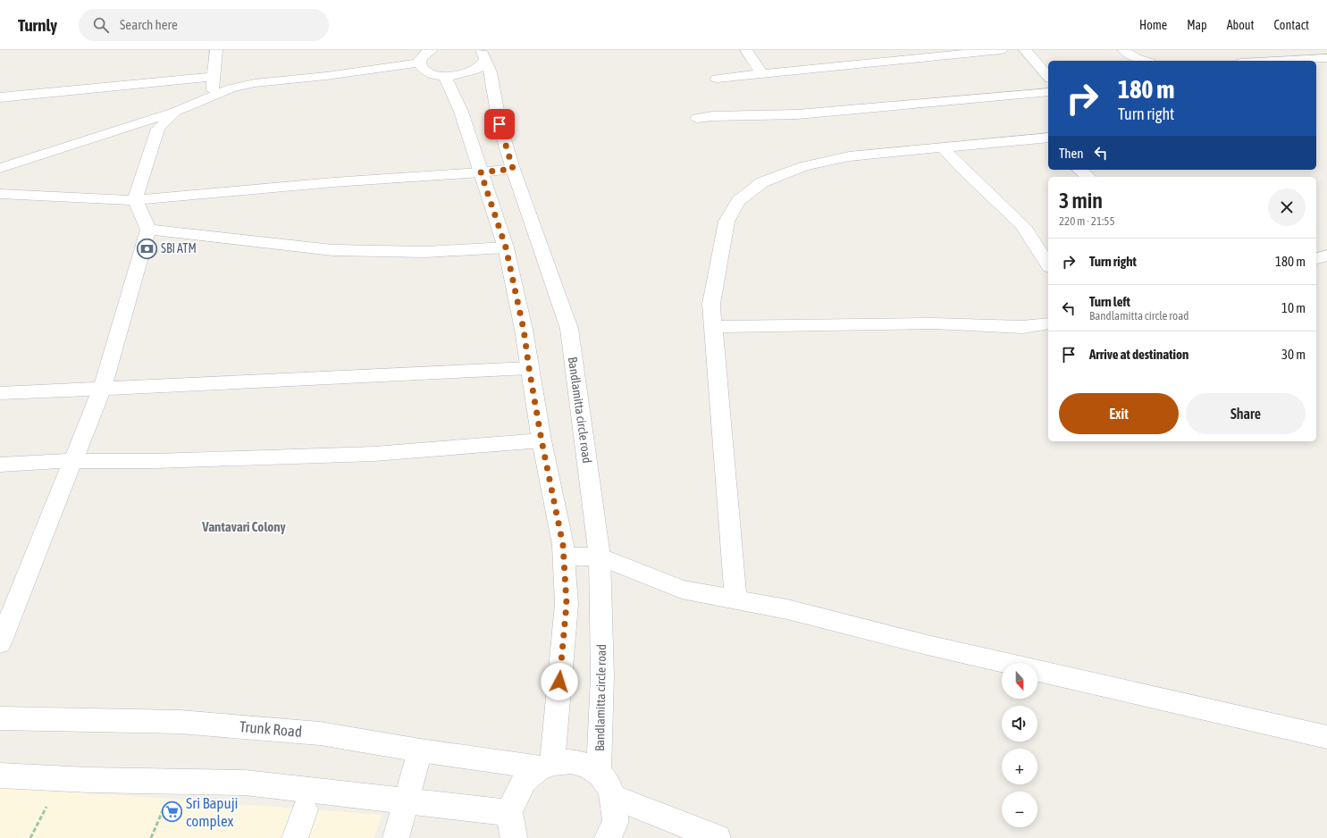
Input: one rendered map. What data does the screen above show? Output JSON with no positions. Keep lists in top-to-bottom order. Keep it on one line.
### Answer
{"streets":{"street":["Bandlamitta circle road","Trunk Road"]},"crossings":[["Bandlamitta circle road","Trunk Road"]],"districts":["Vantavari Colony"],"places":{"bank":["SBI ATM"],"supermarket":["Sri Bapuji complex"]},"north":"bottom","page":{"header":"Turnly","search":"Search here","nav":["Home","Map","About","Contact"],"turn":["180 m","Turn right"],"then":"Then","heading":["3 min","220 m · 21:55"],"list":[{"name":"Turn right","value":"180 m"},{"name":"Turn left","note":"Bandlamitta circle road","value":"10 m"},{"name":"Arrive at destination","value":"30 m"}],"buttons":["Exit","Share"],"map_buttons":["+","−"]}}
